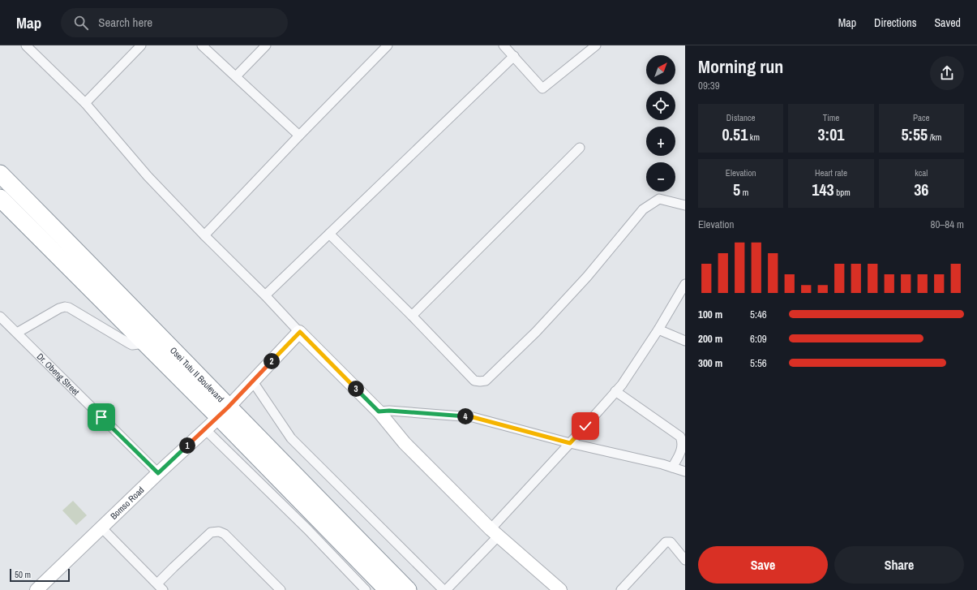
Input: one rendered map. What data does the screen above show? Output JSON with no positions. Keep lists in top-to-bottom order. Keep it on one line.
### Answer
{"streets":{"highway":["Osei Tutu II Boulevard"],"street":["Dr. Obeng Street","Bomso Road"]},"crossings":[["Dr. Obeng Street","Bomso Road"],["Osei Tutu II Boulevard","Bomso Road"]],"scale_bar":"50 m","north":"top right","page":{"header":"Map","search":"Search here","nav":["Map","Directions","Saved"],"heading":["Morning run","09:39"],"map_buttons":["+","−"],"stats":[["Distance","0.51 km"],["Time","3:01"],["Pace","5:55 /km"],["Elevation","5 m"],["Heart rate","143 bpm"],["kcal","36"]],"chart":["Elevation","80–84 m"],"list":[{"name":"100 m","note":"5:46"},{"name":"200 m","note":"6:09"},{"name":"300 m","note":"5:56"}],"pins":["2","3","4","1"],"buttons":["Save","Share"],"scale":"50 m"}}
